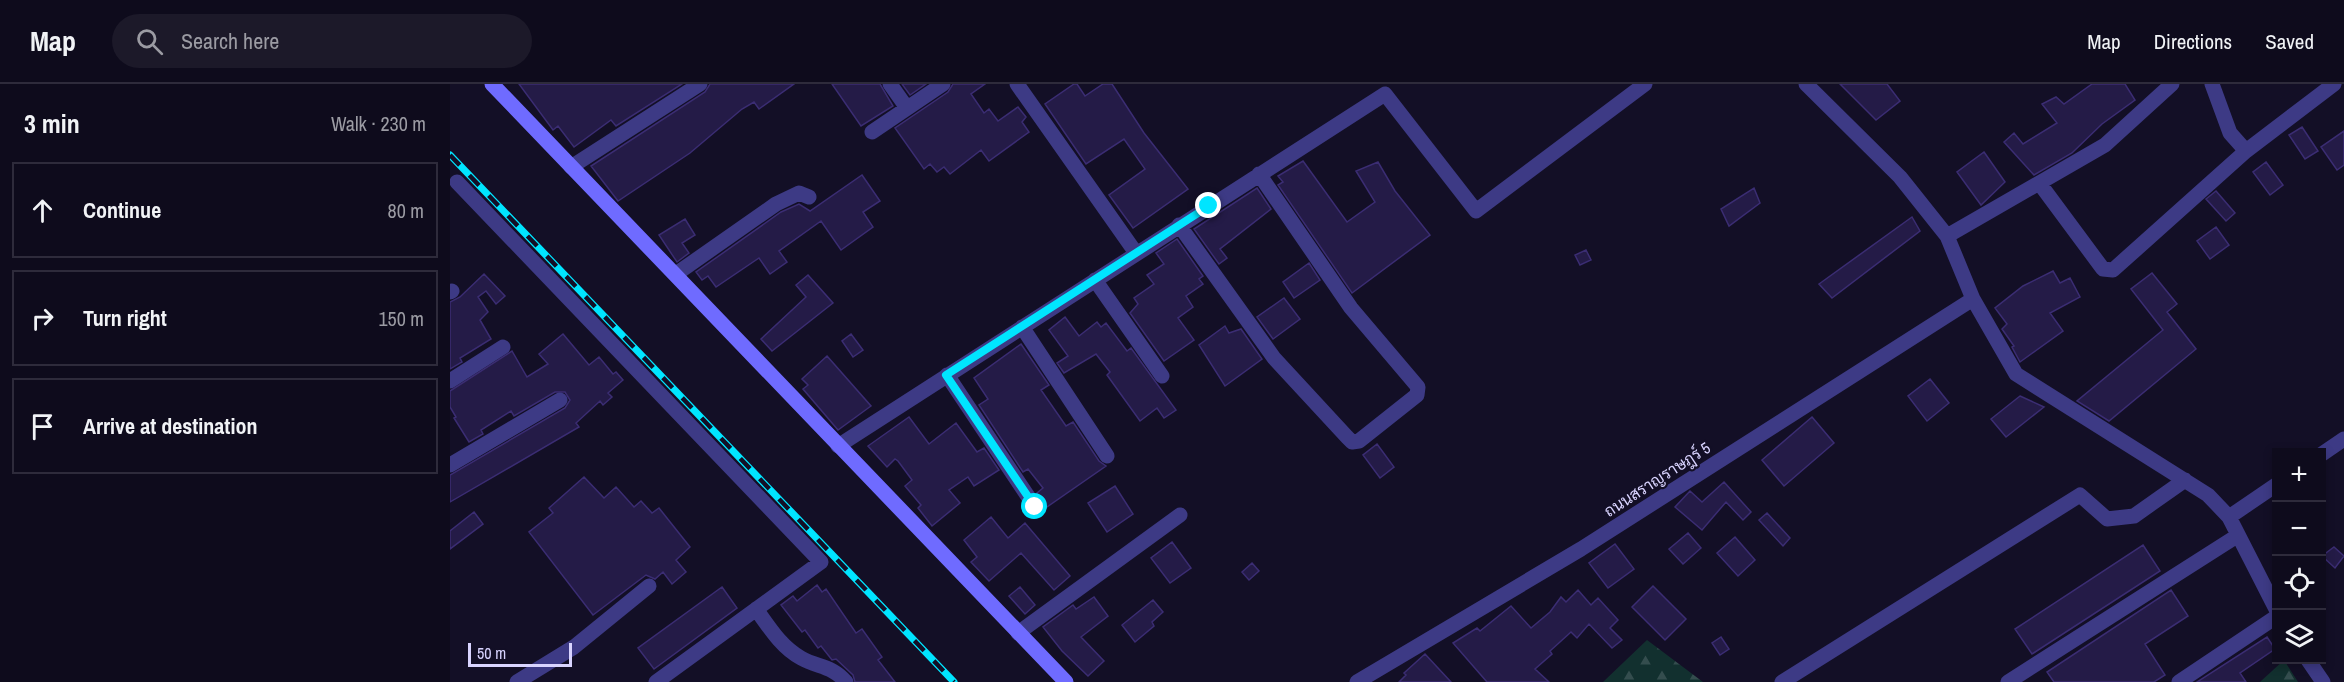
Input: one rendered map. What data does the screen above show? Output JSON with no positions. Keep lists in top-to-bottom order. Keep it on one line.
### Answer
{"streets":{"street":["ถนนสราญราษฎร์ 5"]},"scale_bar":"50 m","page":{"header":"Map","search":"Search here","nav":["Map","Directions","Saved"],"heading":["3 min","Walk · 230 m"],"list":[["Continue","80 m"],["Turn right","150 m"],"Arrive at destination"],"map_buttons":["+","−"],"scale":"50 m"}}
